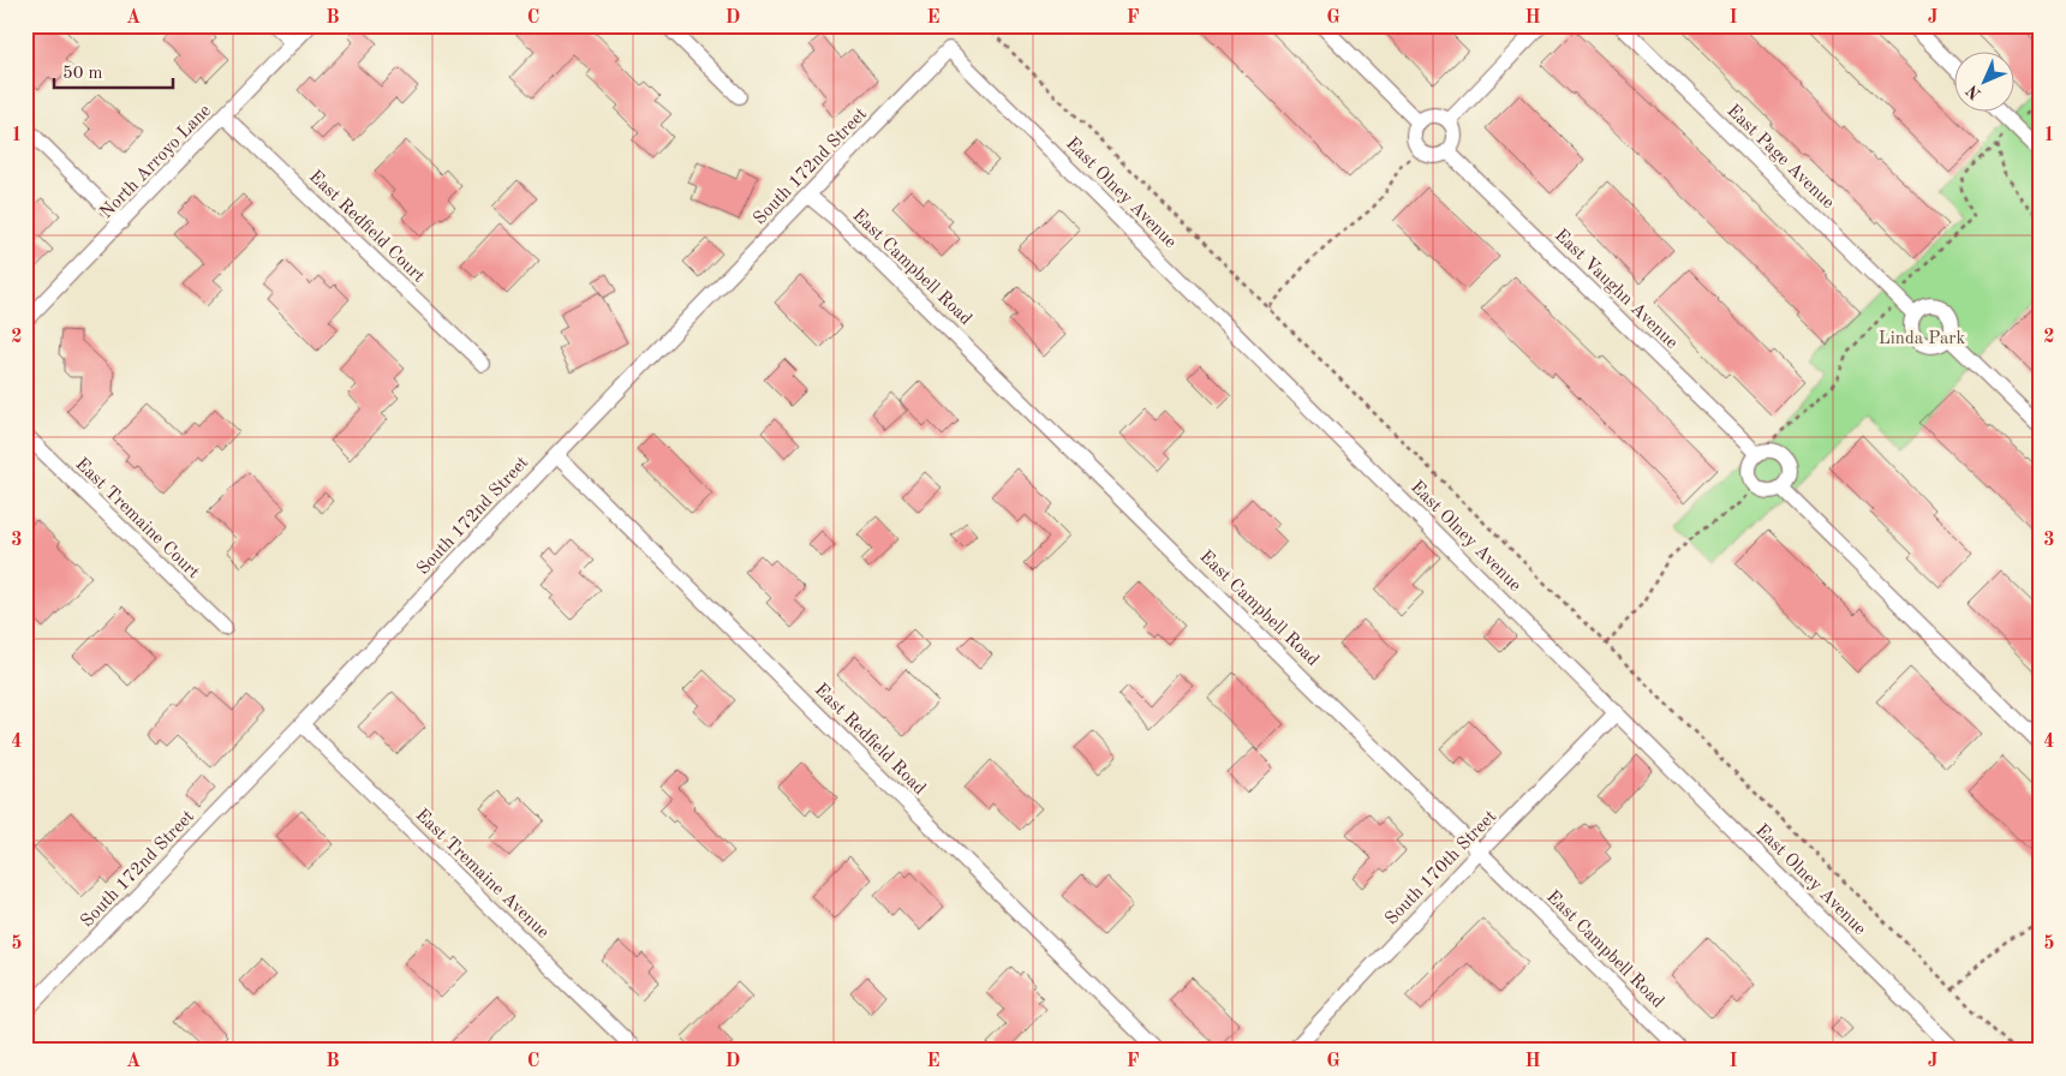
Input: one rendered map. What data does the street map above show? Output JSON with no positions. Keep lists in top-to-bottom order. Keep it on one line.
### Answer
{"streets":{"street":["East Page Avenue","North Arroyo Lane","South 172nd Street","East Olney Avenue","East Redfield Court","East Campbell Road","East Vaughn Avenue","East Tremaine Court","East Redfield Road","South 170th Street","East Tremaine Avenue"]},"crossings":[["North Arroyo Lane","East Redfield Court"],["South 172nd Street","East Olney Avenue"],["South 172nd Street","East Campbell Road"],["South 172nd Street","East Redfield Road"],["South 172nd Street","East Tremaine Avenue"],["East Olney Avenue","South 170th Street"],["East Campbell Road","South 170th Street"]],"parks":["Linda Park"],"scale_bar":"50 m","north":"bottom left","grid":{"columns":["A","B","C","D","E","F","G","H","I","J"],"rows":["1","2","3","4","5"]}}
